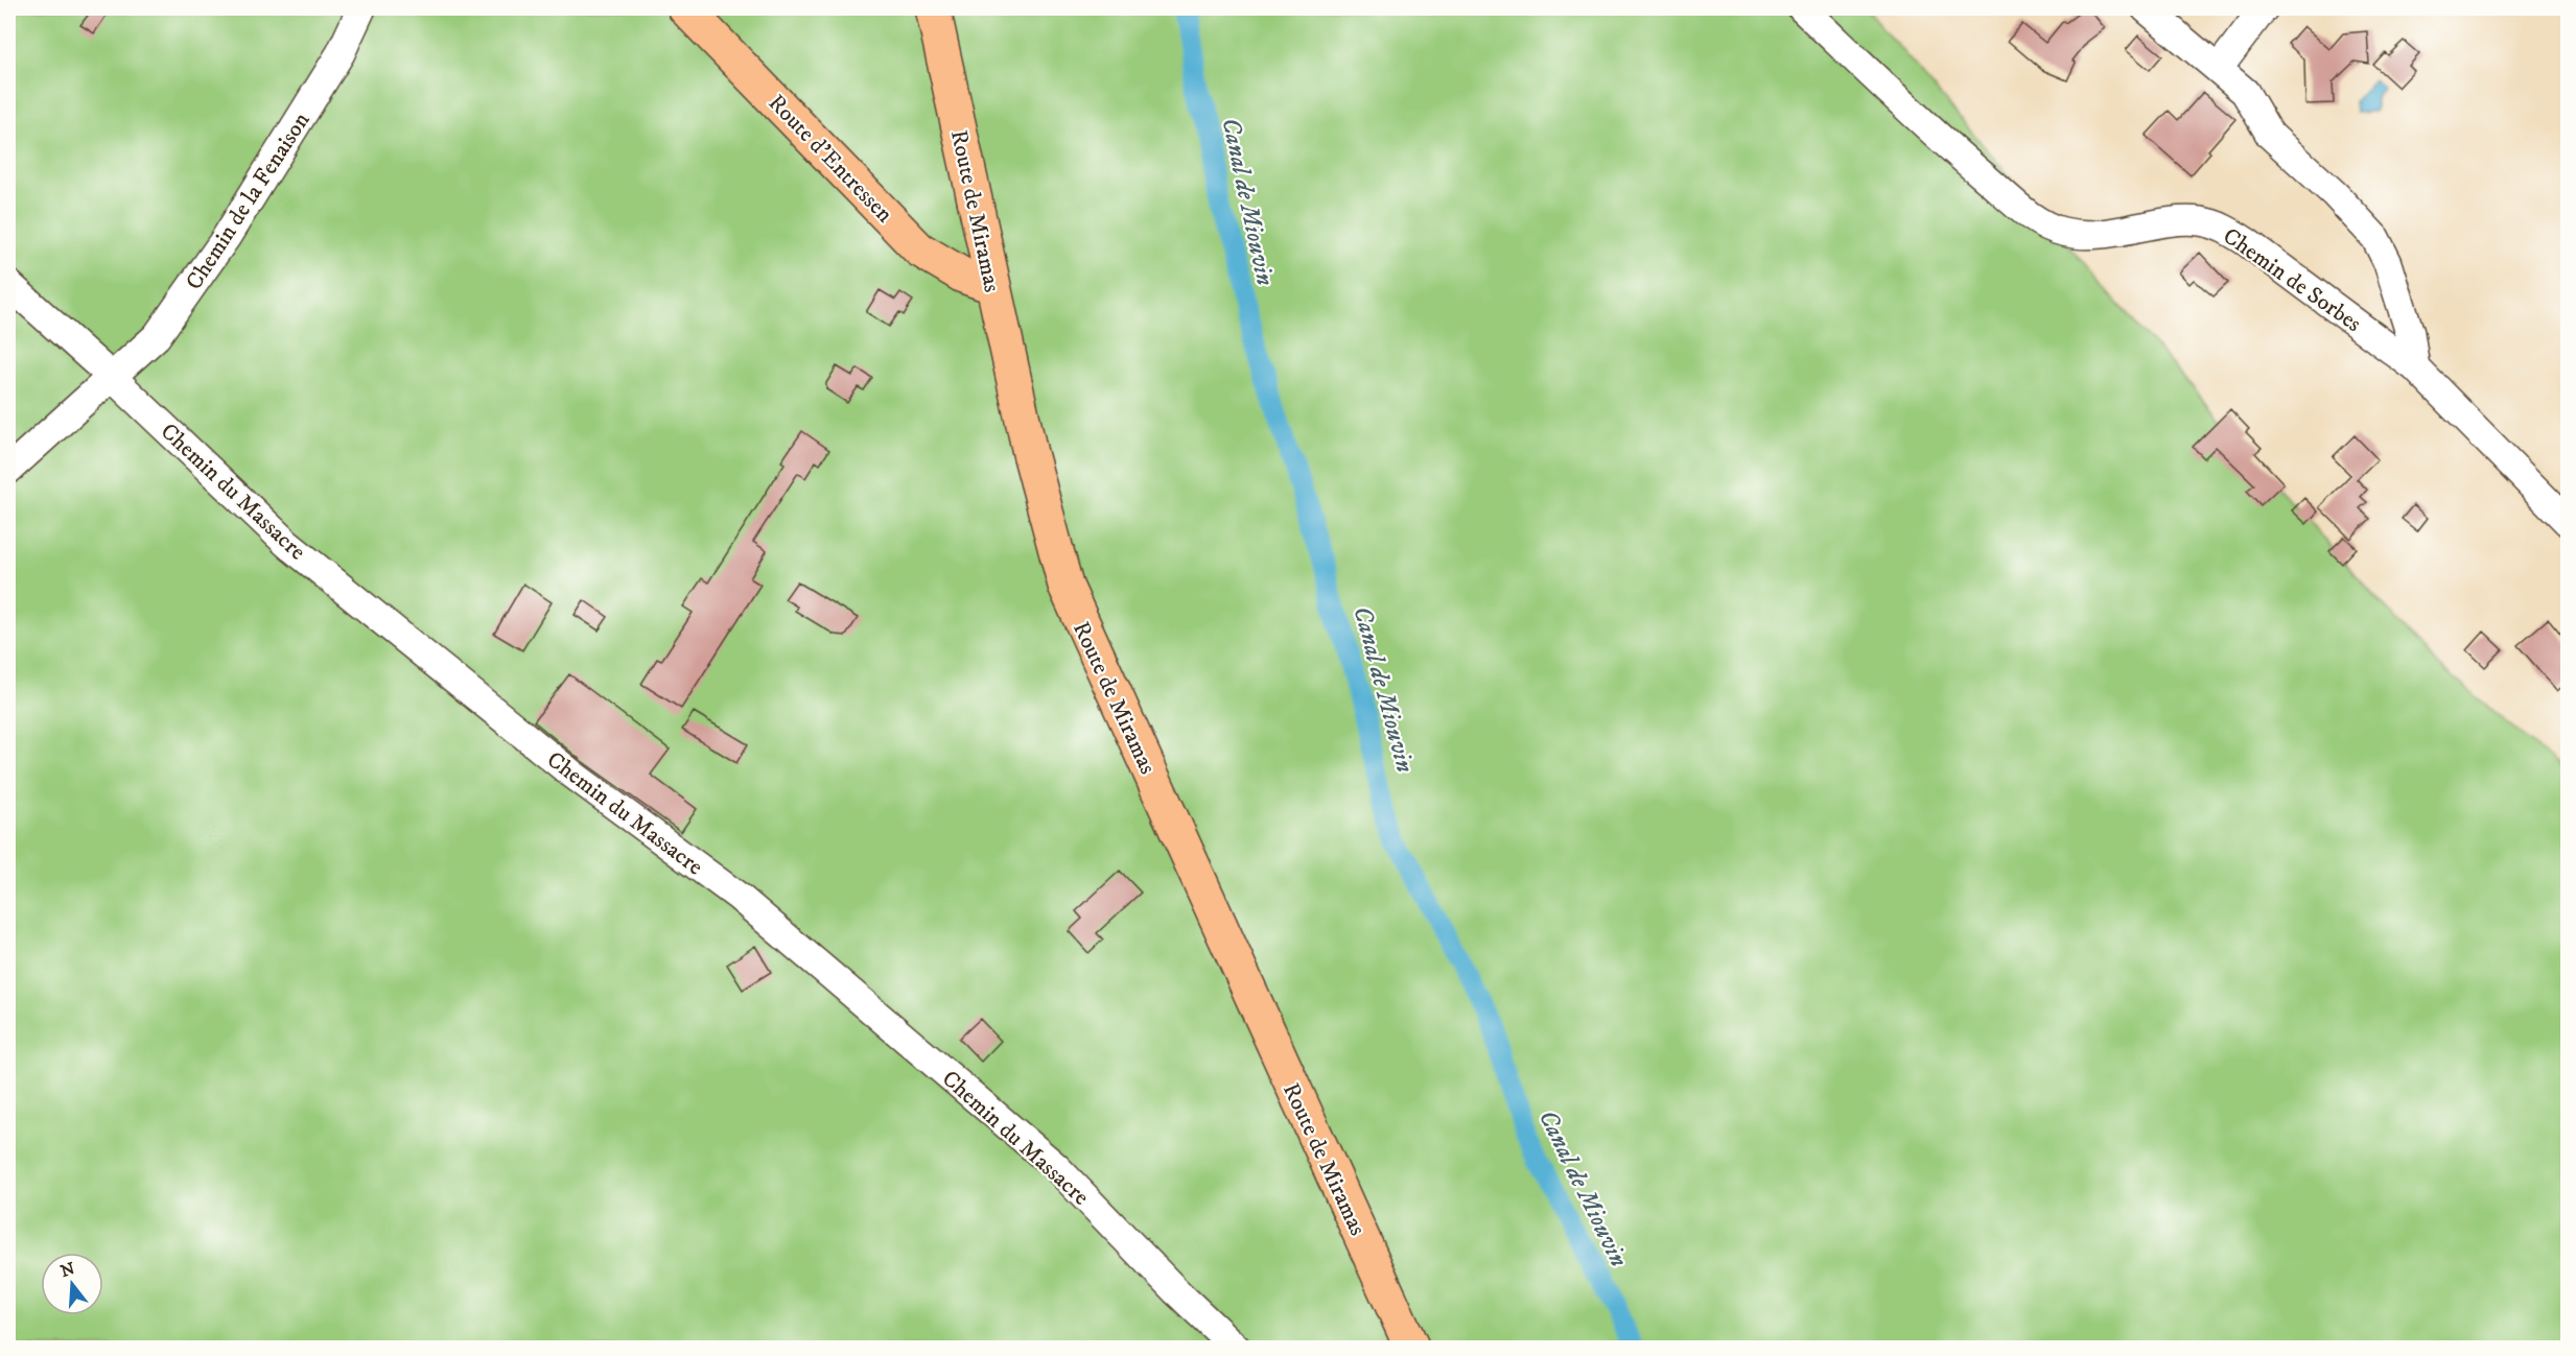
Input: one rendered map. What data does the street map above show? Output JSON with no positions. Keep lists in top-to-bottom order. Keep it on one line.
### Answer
{"streets":{"main road":["Route d'Entressen","Route de Miramas"],"street":["Chemin de la Fenaison","Chemin de Sorbes","Chemin du Massacre"]},"crossings":[["Route d'Entressen","Route de Miramas"],["Chemin de la Fenaison","Chemin du Massacre"]],"water":["Canal de Miouvin"],"north":"top"}
